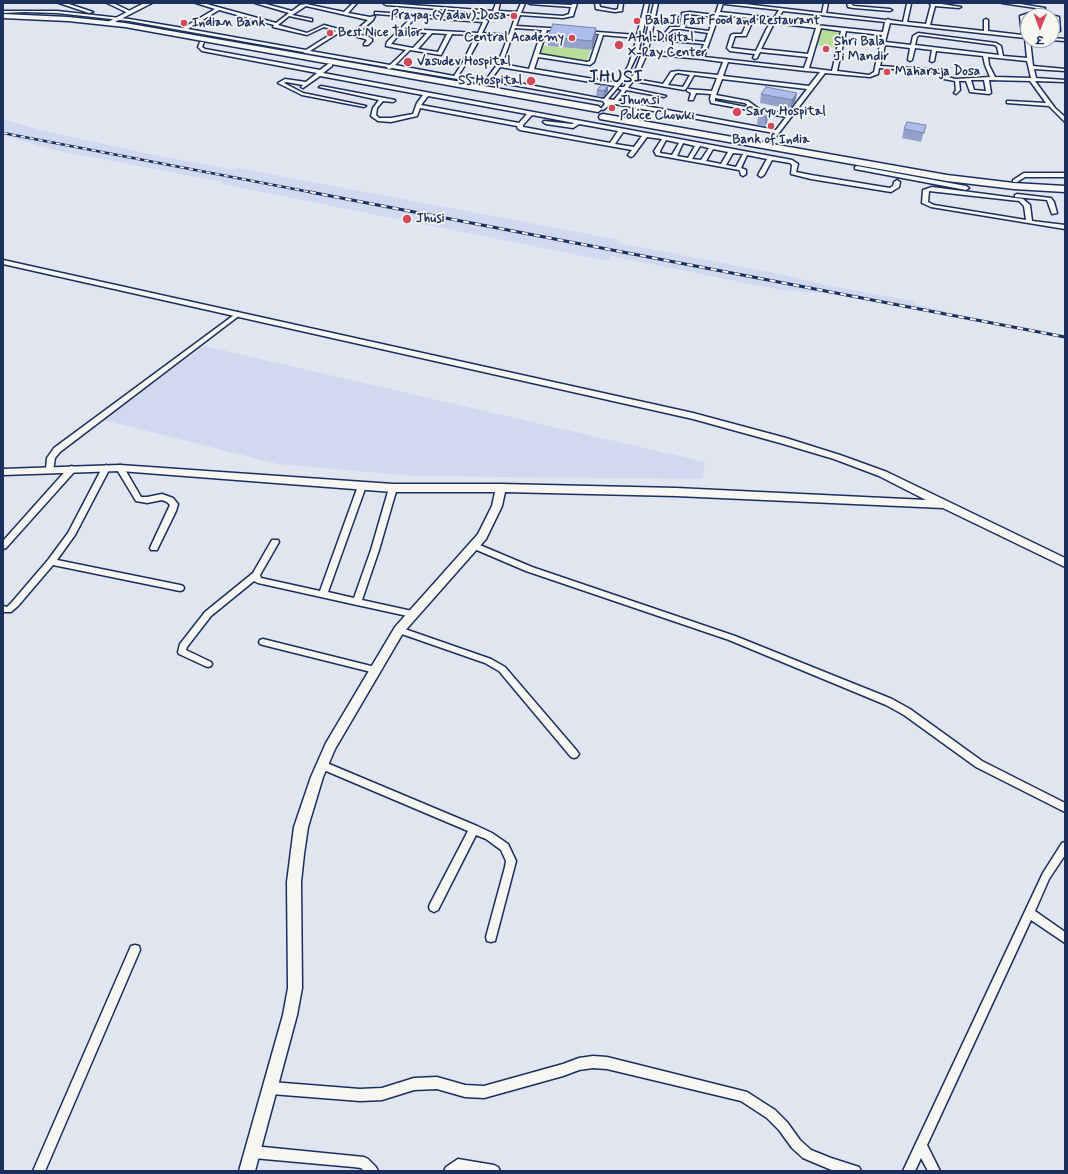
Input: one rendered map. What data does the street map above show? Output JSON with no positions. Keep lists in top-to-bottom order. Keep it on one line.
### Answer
{"districts":["JHUSI"],"places":["Prayag (Yadav) Dosa","BalaJi Fast Food and Restaurant","Indian Bank","Best Nice Tailor","Central Academy","Atul Digital X-Ray Center","Shri Bala Ji Mandir","Vasudev Hospital","Maharaja Dosa","SS Hospital","Jhunsi Police Chowki","Saryu Hospital","Bank of India","Jhusi"],"north":"bottom"}
